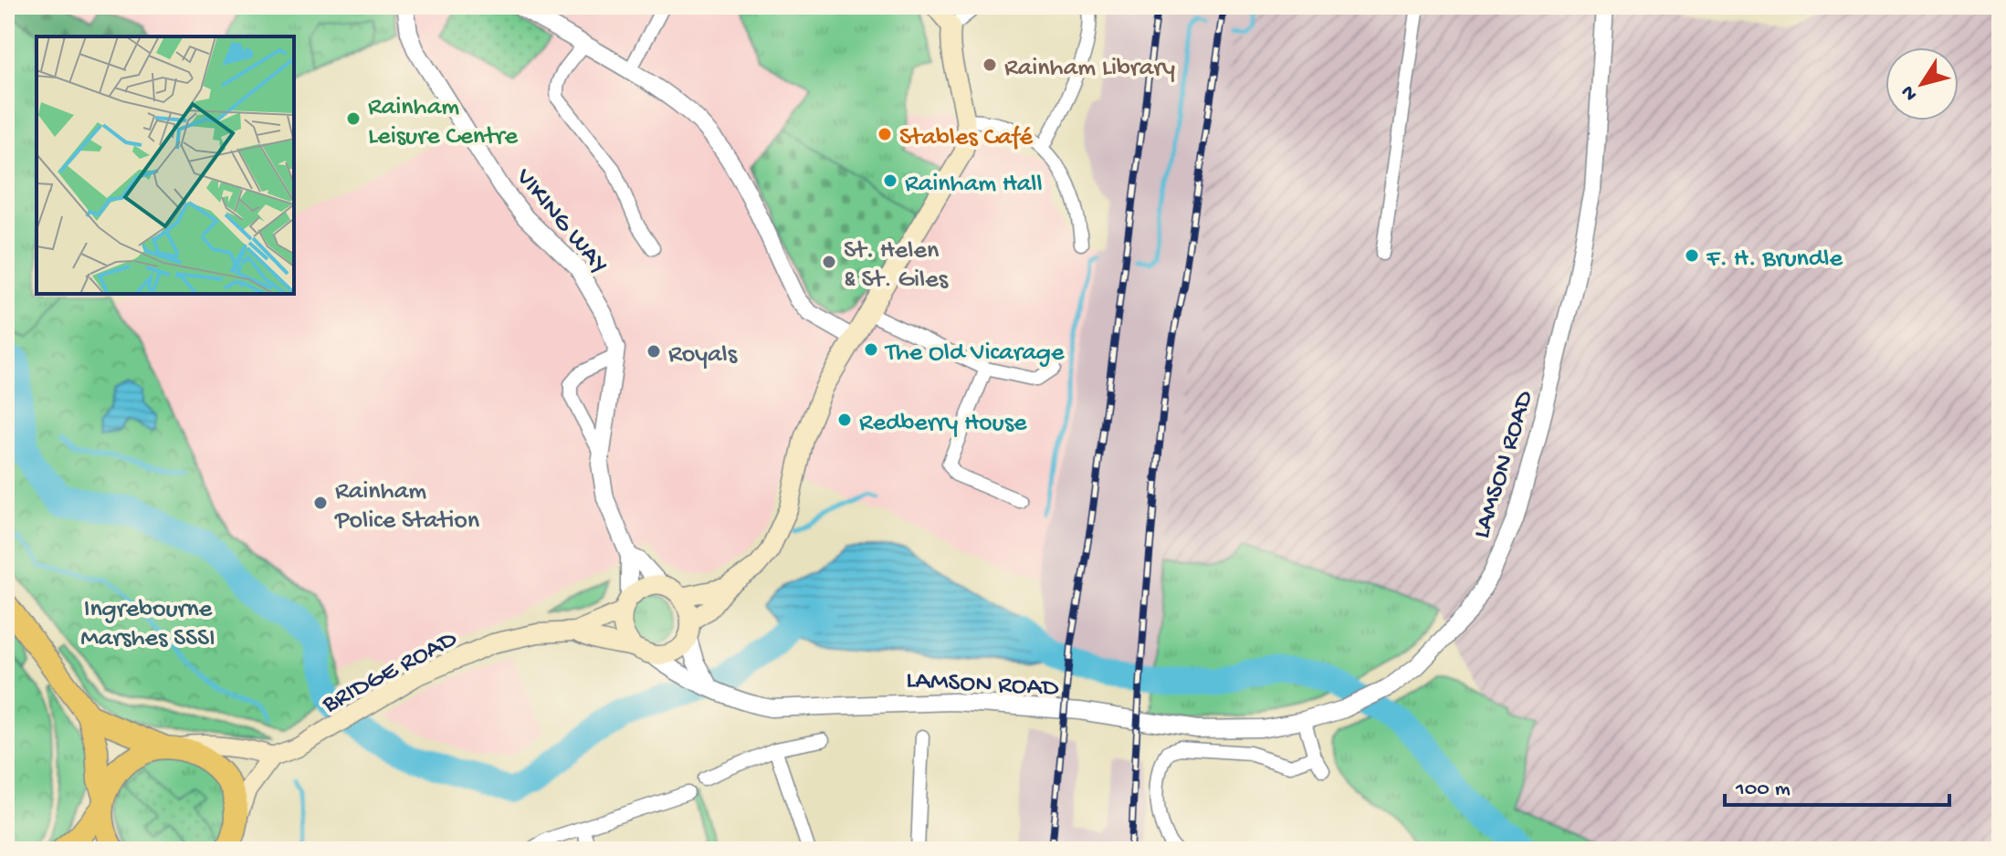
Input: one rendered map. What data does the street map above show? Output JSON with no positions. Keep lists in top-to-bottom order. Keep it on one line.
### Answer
{"streets":{"main road":["BRIDGE ROAD"],"street":["VIKING WAY","LAMSON ROAD"]},"crossings":[["LAMSON ROAD","BRIDGE ROAD"]],"parks":["Ingrebourne Marshes SSSI"],"places":["Rainham Library","Rainham Leisure Centre","Stables Café","Rainham Hall","F. H. Brundle","St. Helen & St. Giles","The Old Vicarage","Royals","Redberry House","Rainham Police Station"],"scale_bar":"100 m","north":"bottom left"}
